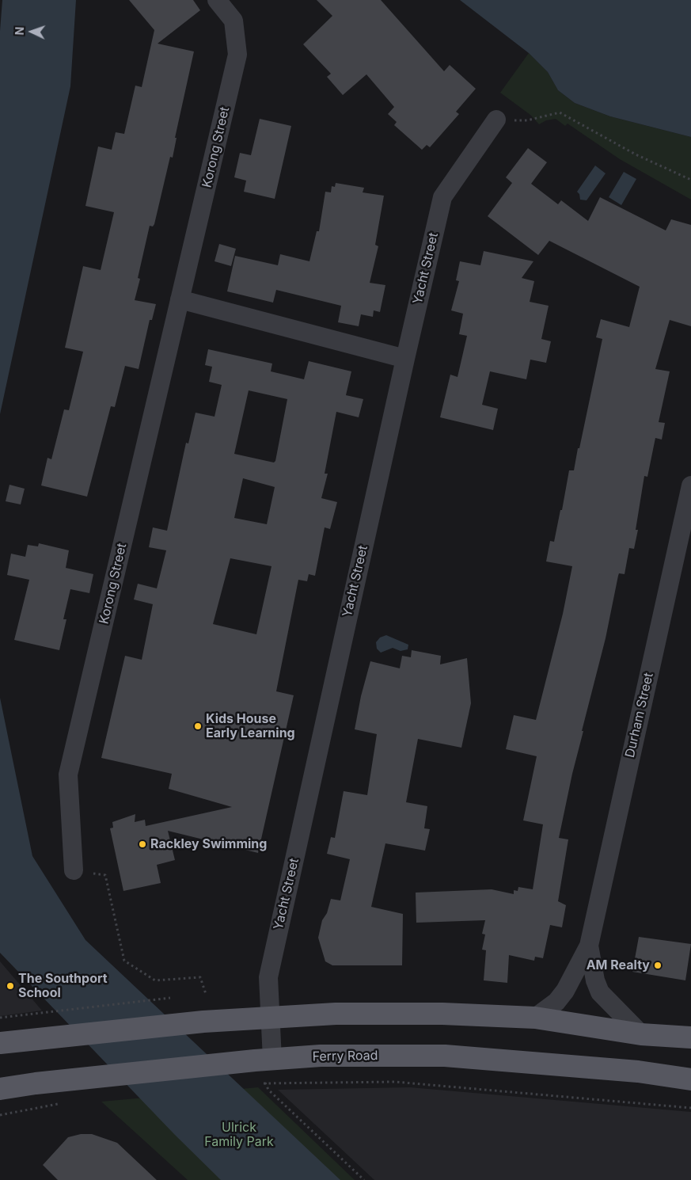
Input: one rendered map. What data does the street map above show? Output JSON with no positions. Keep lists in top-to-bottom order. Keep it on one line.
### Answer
{"streets":{"main road":["Ferry Road"],"street":["Korong Street","Yacht Street","Durham Street"]},"crossings":[["Yacht Street","Ferry Road"]],"parks":["Ulrick Family Park"],"places":["Kids House Early Learning","Rackley Swimming","AM Realty","The Southport School"],"north":"left"}
